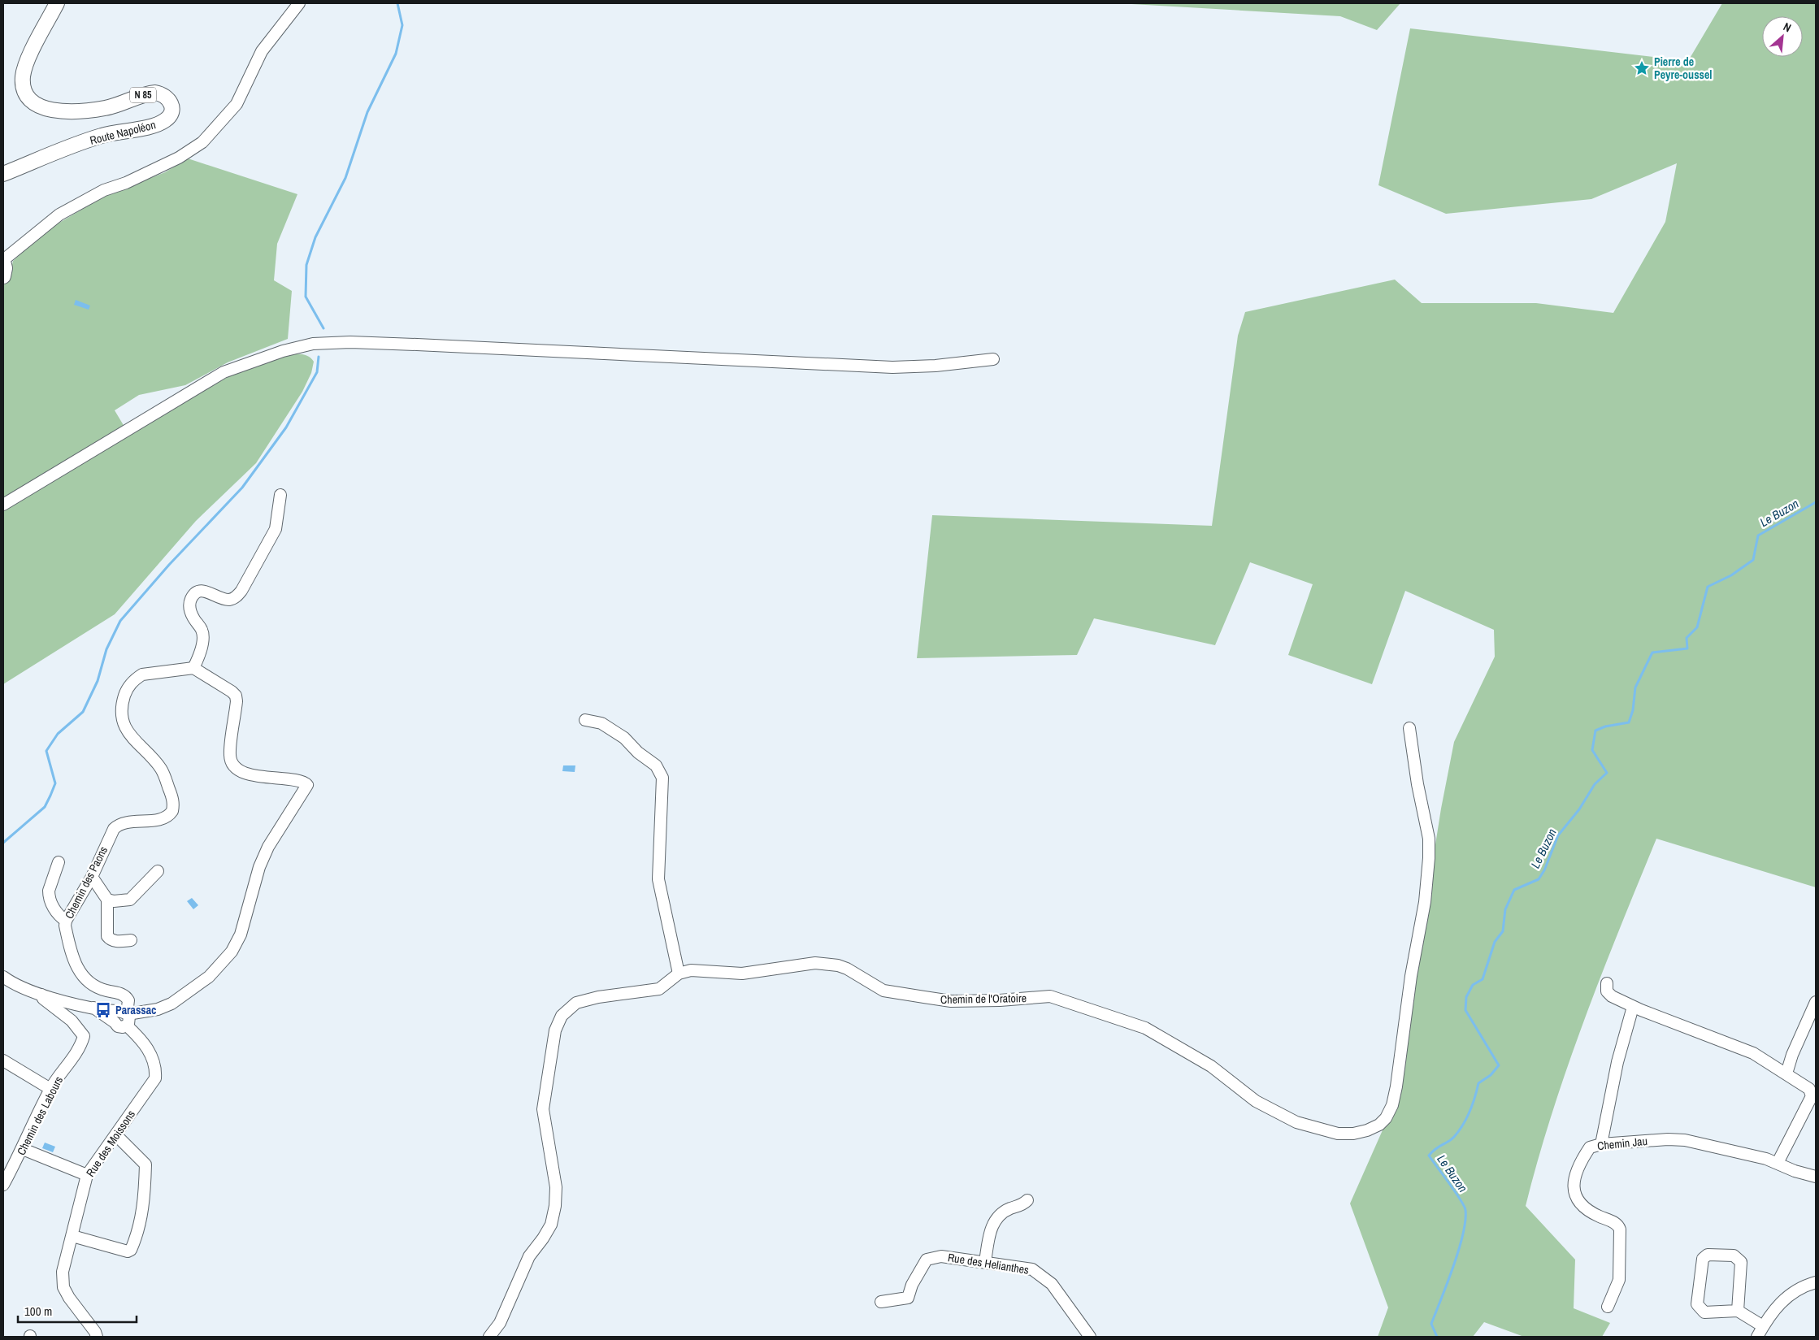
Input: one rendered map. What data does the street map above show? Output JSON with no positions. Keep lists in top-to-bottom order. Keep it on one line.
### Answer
{"streets":{"main road":["N 85","Route Napoléon"],"street":["Chemin des Paons","Chemin de l'Oratoire","Chemin des Labours","Rue des Moissons","Chemin Jau","Rue des Helianthes"]},"crossings":[["Chemin des Paons","Rue des Moissons"]],"water":["Le Buzon"],"places":{"place":["Pierre de Peyre-oussel"],"bus stop":["Parassac"]},"scale_bar":"100 m","north":"top right"}
